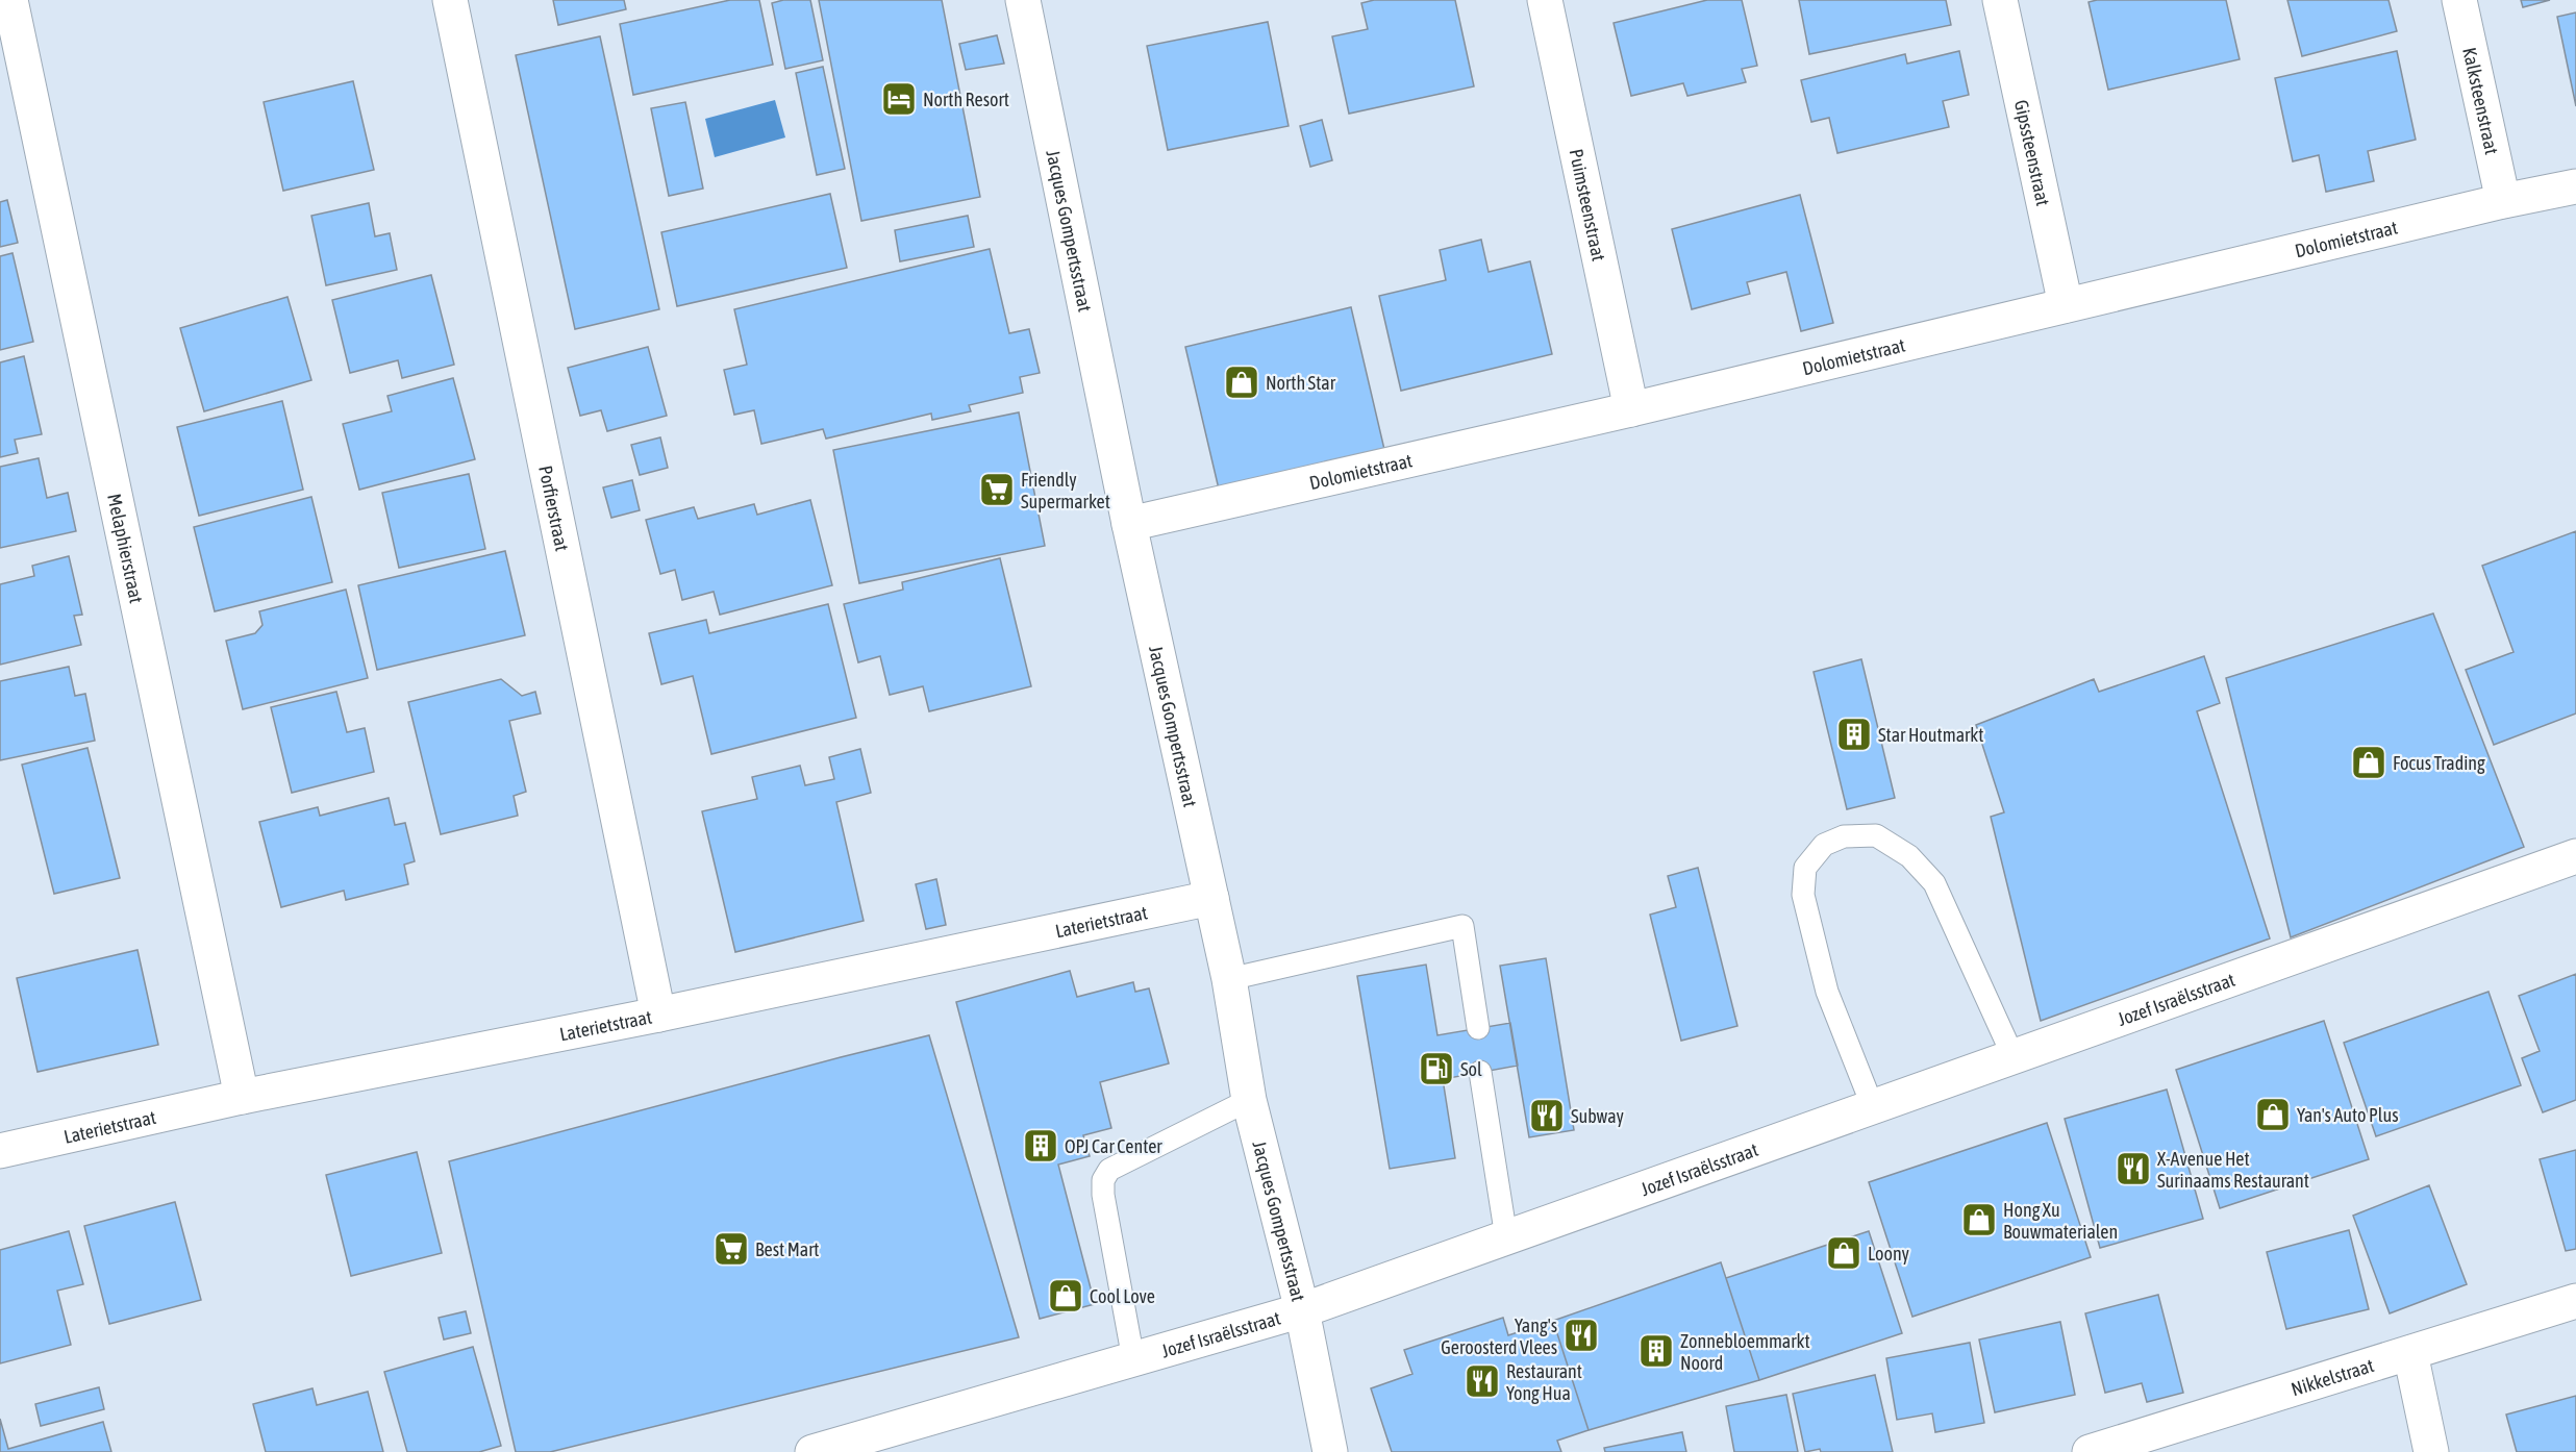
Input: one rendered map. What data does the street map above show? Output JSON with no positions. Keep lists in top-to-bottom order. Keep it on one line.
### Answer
{"streets":{"street":["Kalksteenstraat","Gipssteenstraat","Puimsteenstraat","Jacques Gompertsstraat","Dolomietstraat","Porfierstraat","Melaphierstraat","Laterietstraat","Jozef Israëlsstraat","Nikkelstraat"]},"crossings":[["Kalksteenstraat","Dolomietstraat"],["Gipssteenstraat","Dolomietstraat"],["Puimsteenstraat","Dolomietstraat"],["Jacques Gompertsstraat","Dolomietstraat"],["Jacques Gompertsstraat","Laterietstraat"],["Jacques Gompertsstraat","Jozef Israëlsstraat"],["Porfierstraat","Laterietstraat"],["Melaphierstraat","Laterietstraat"]],"places":{"hotel":["North Resort"],"shop":["North Star","Focus Trading","Yan's Auto Plus","Hong Xu Bouwmaterialen","Loony","Cool Love"],"supermarket":["Friendly Supermarket","Best Mart"],"building":["Star Houtmarkt","OPJ Car Center","Zonnebloemmarkt Noord"],"fuel station":["Sol"],"restaurant":["Subway","X-Avenue Het Surinaams Restaurant","Yang's Geroosterd Vlees","Restaurant Yong Hua"]}}
